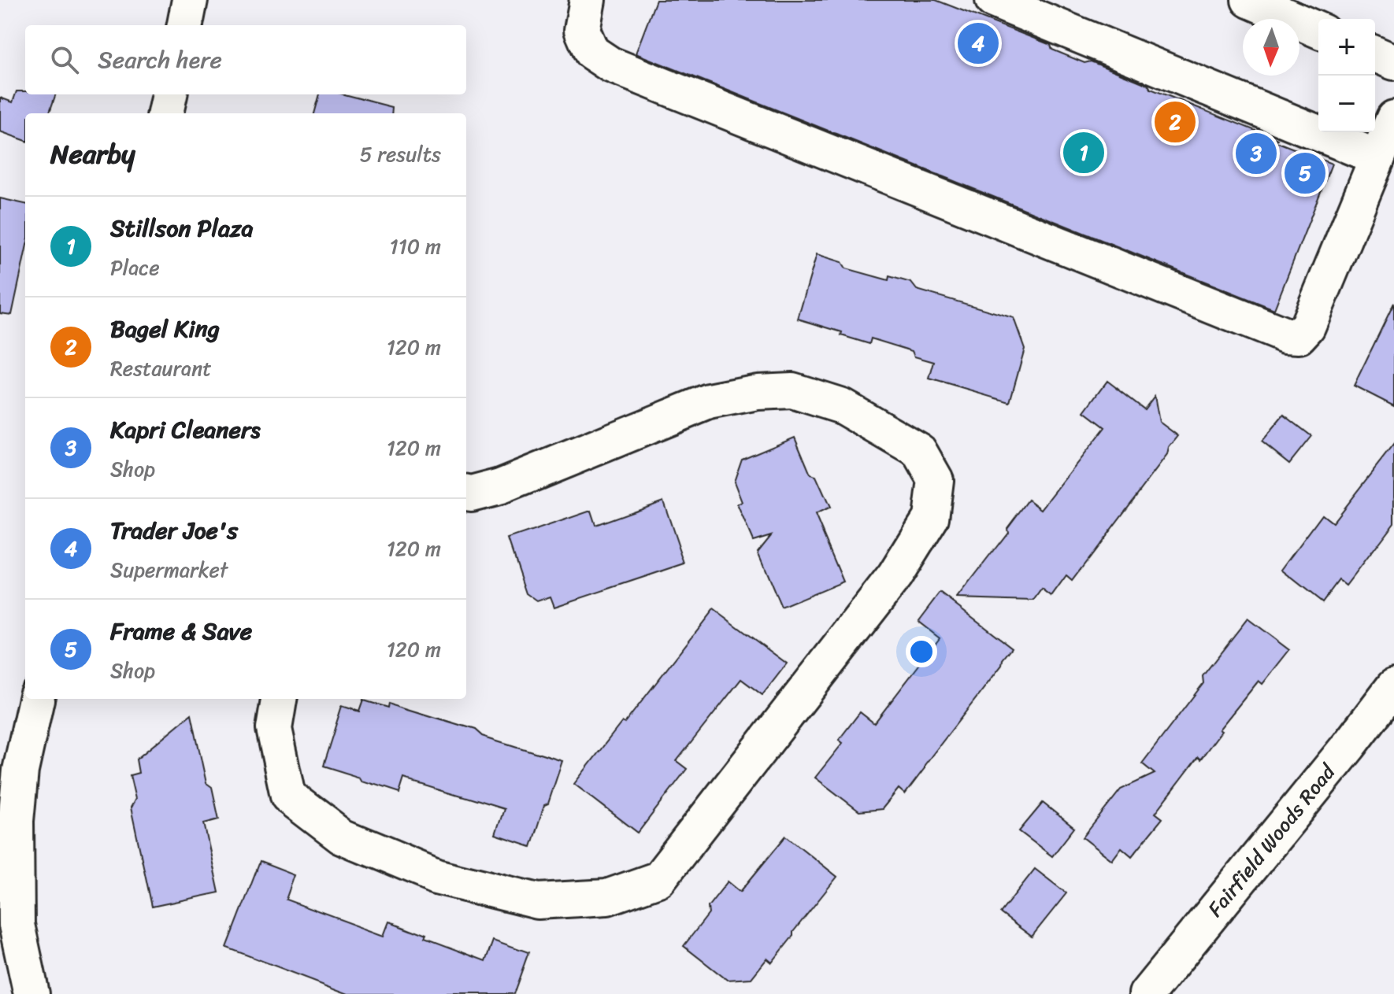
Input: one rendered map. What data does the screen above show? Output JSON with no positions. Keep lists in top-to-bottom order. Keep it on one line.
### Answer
{"streets":{"main road":["Fairfield Woods Road"]},"north":"bottom","page":{"map_buttons":["+","−"],"pins":["4","2","1","3","5"],"search":"Search here","heading":["Nearby","5 results"],"list":[{"mark":"1","name":"Stillson Plaza","note":"Place","value":"110 m"},{"mark":"2","name":"Bagel King","note":"Restaurant","value":"120 m"},{"mark":"3","name":"Kapri Cleaners","note":"Shop","value":"120 m"},{"mark":"4","name":"Trader Joe's","note":"Supermarket","value":"120 m"},{"mark":"5","name":"Frame & Save","note":"Shop","value":"120 m"}]}}
